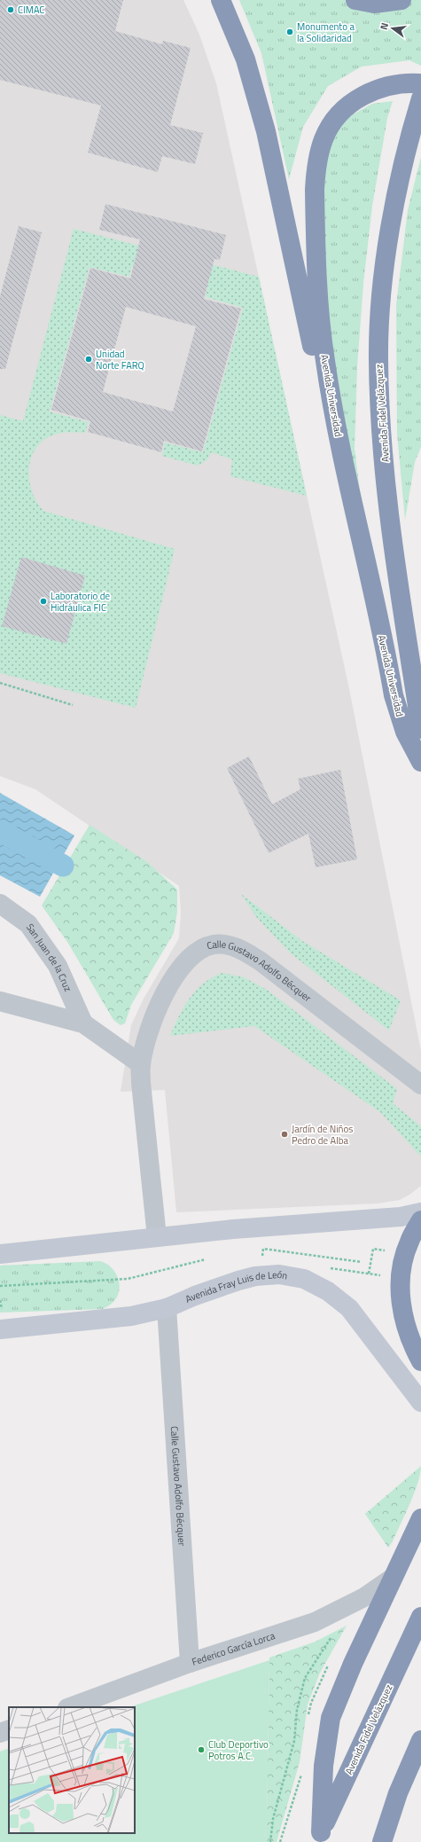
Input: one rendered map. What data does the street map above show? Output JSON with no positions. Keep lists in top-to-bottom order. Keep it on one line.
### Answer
{"streets":{"highway":["Avenida Universidad","Avenida Fidel Velázquez"],"street":["San Juan de la Cruz","Calle Gustavo Adolfo Bécquer","Avenida Fray Luis de León","Federico García Lorca"]},"crossings":[["Calle Gustavo Adolfo Bécquer","Avenida Fray Luis de León"],["Calle Gustavo Adolfo Bécquer","Federico García Lorca"]],"places":["CIMAC","Monumento a la Solidaridad","Unidad Norte FARQ","Laboratorio de Hidráulica FIC","Jardín de Niños Pedro de Alba","Club Deportivo Potros A.C."],"north":"left"}
